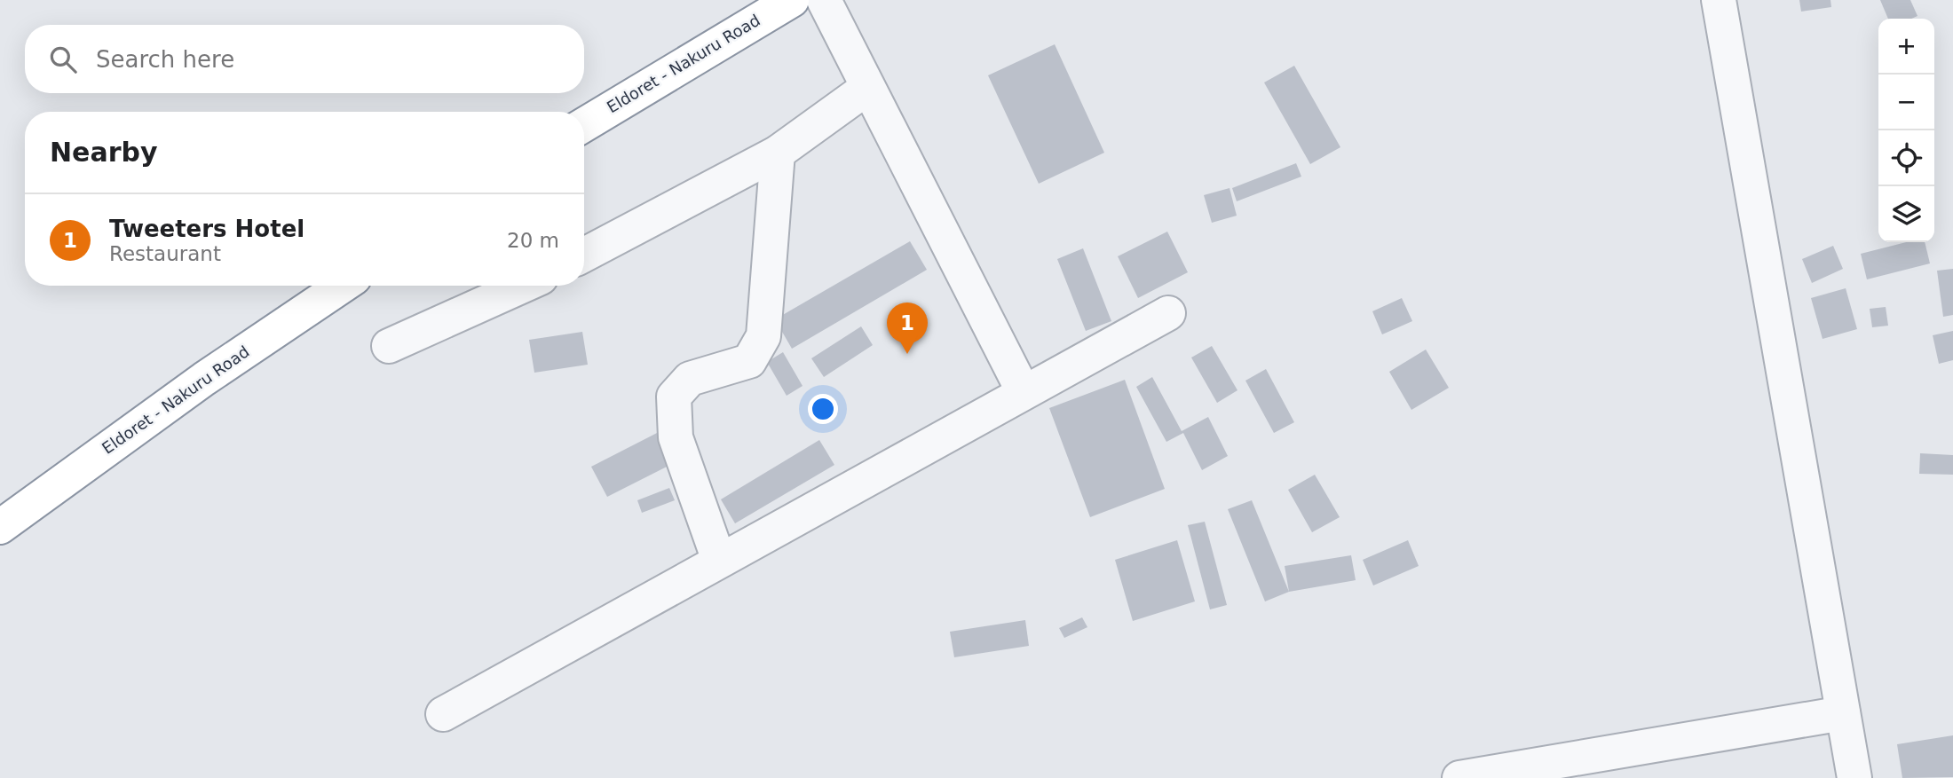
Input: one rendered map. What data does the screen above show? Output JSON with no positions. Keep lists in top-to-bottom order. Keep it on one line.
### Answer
{"streets":{"highway":["Eldoret - Nakuru Road"]},"page":{"map_buttons":["+","−"],"search":"Search here","heading":"Nearby","list":[{"mark":"1","name":"Tweeters Hotel","note":"Restaurant","value":"20 m"}],"pins":"1"}}
